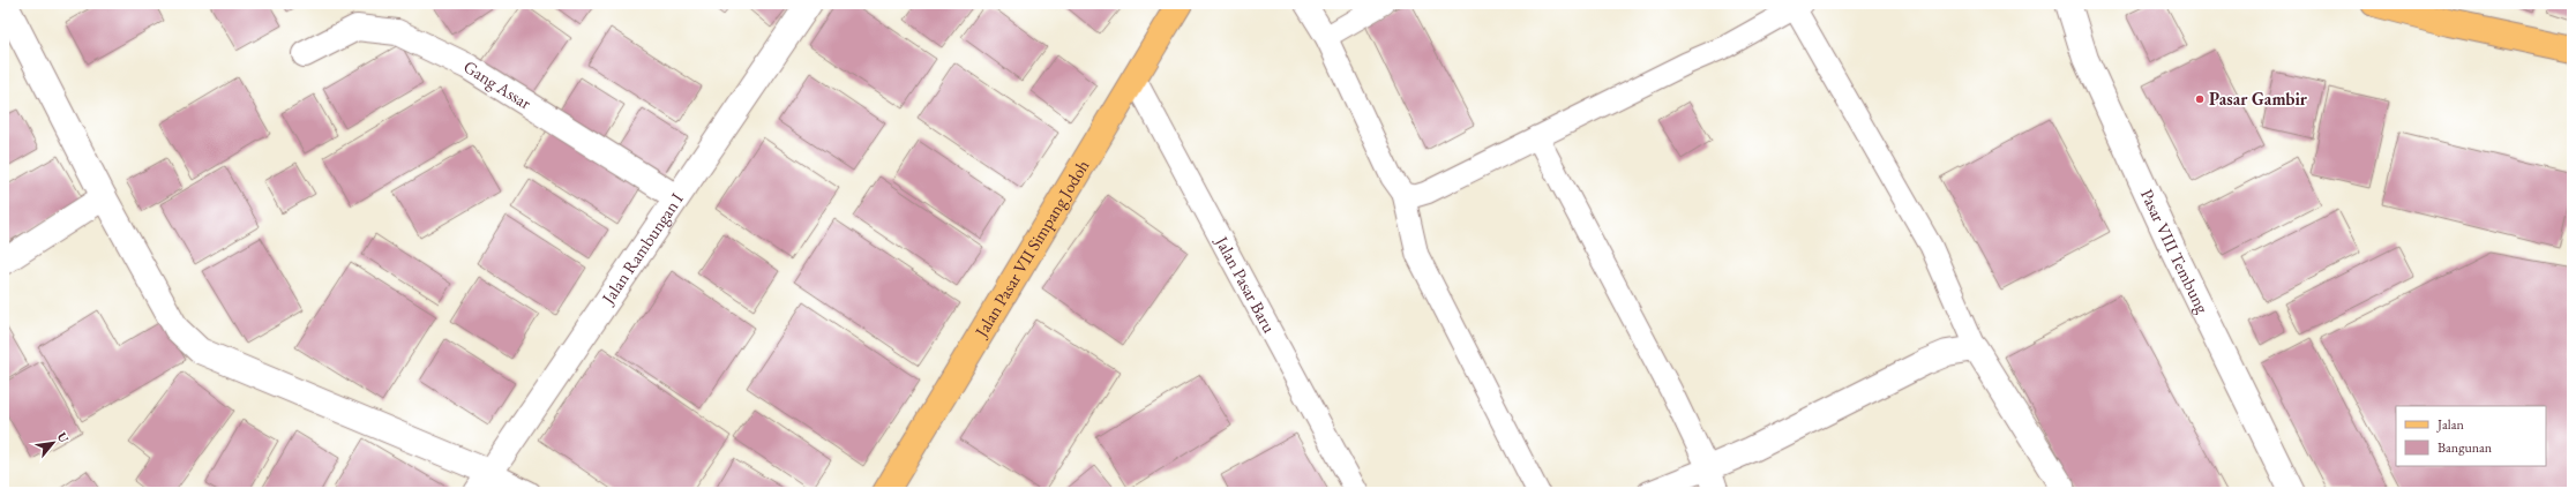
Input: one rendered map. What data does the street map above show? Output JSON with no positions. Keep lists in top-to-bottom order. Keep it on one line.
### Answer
{"streets":{"main road":["Jalan Pasar VII Simpang Jodoh"],"street":["Gang Assar","Jalan Rambungan I","Pasar VIII Tembung"],"lane":["Jalan Pasar Baru"]},"crossings":[["Gang Assar","Jalan Rambungan I"],["Jalan Pasar VII Simpang Jodoh","Jalan Pasar Baru"]],"places":["Pasar Gambir"],"legend":["Jalan","Bangunan"],"north":"top right"}
